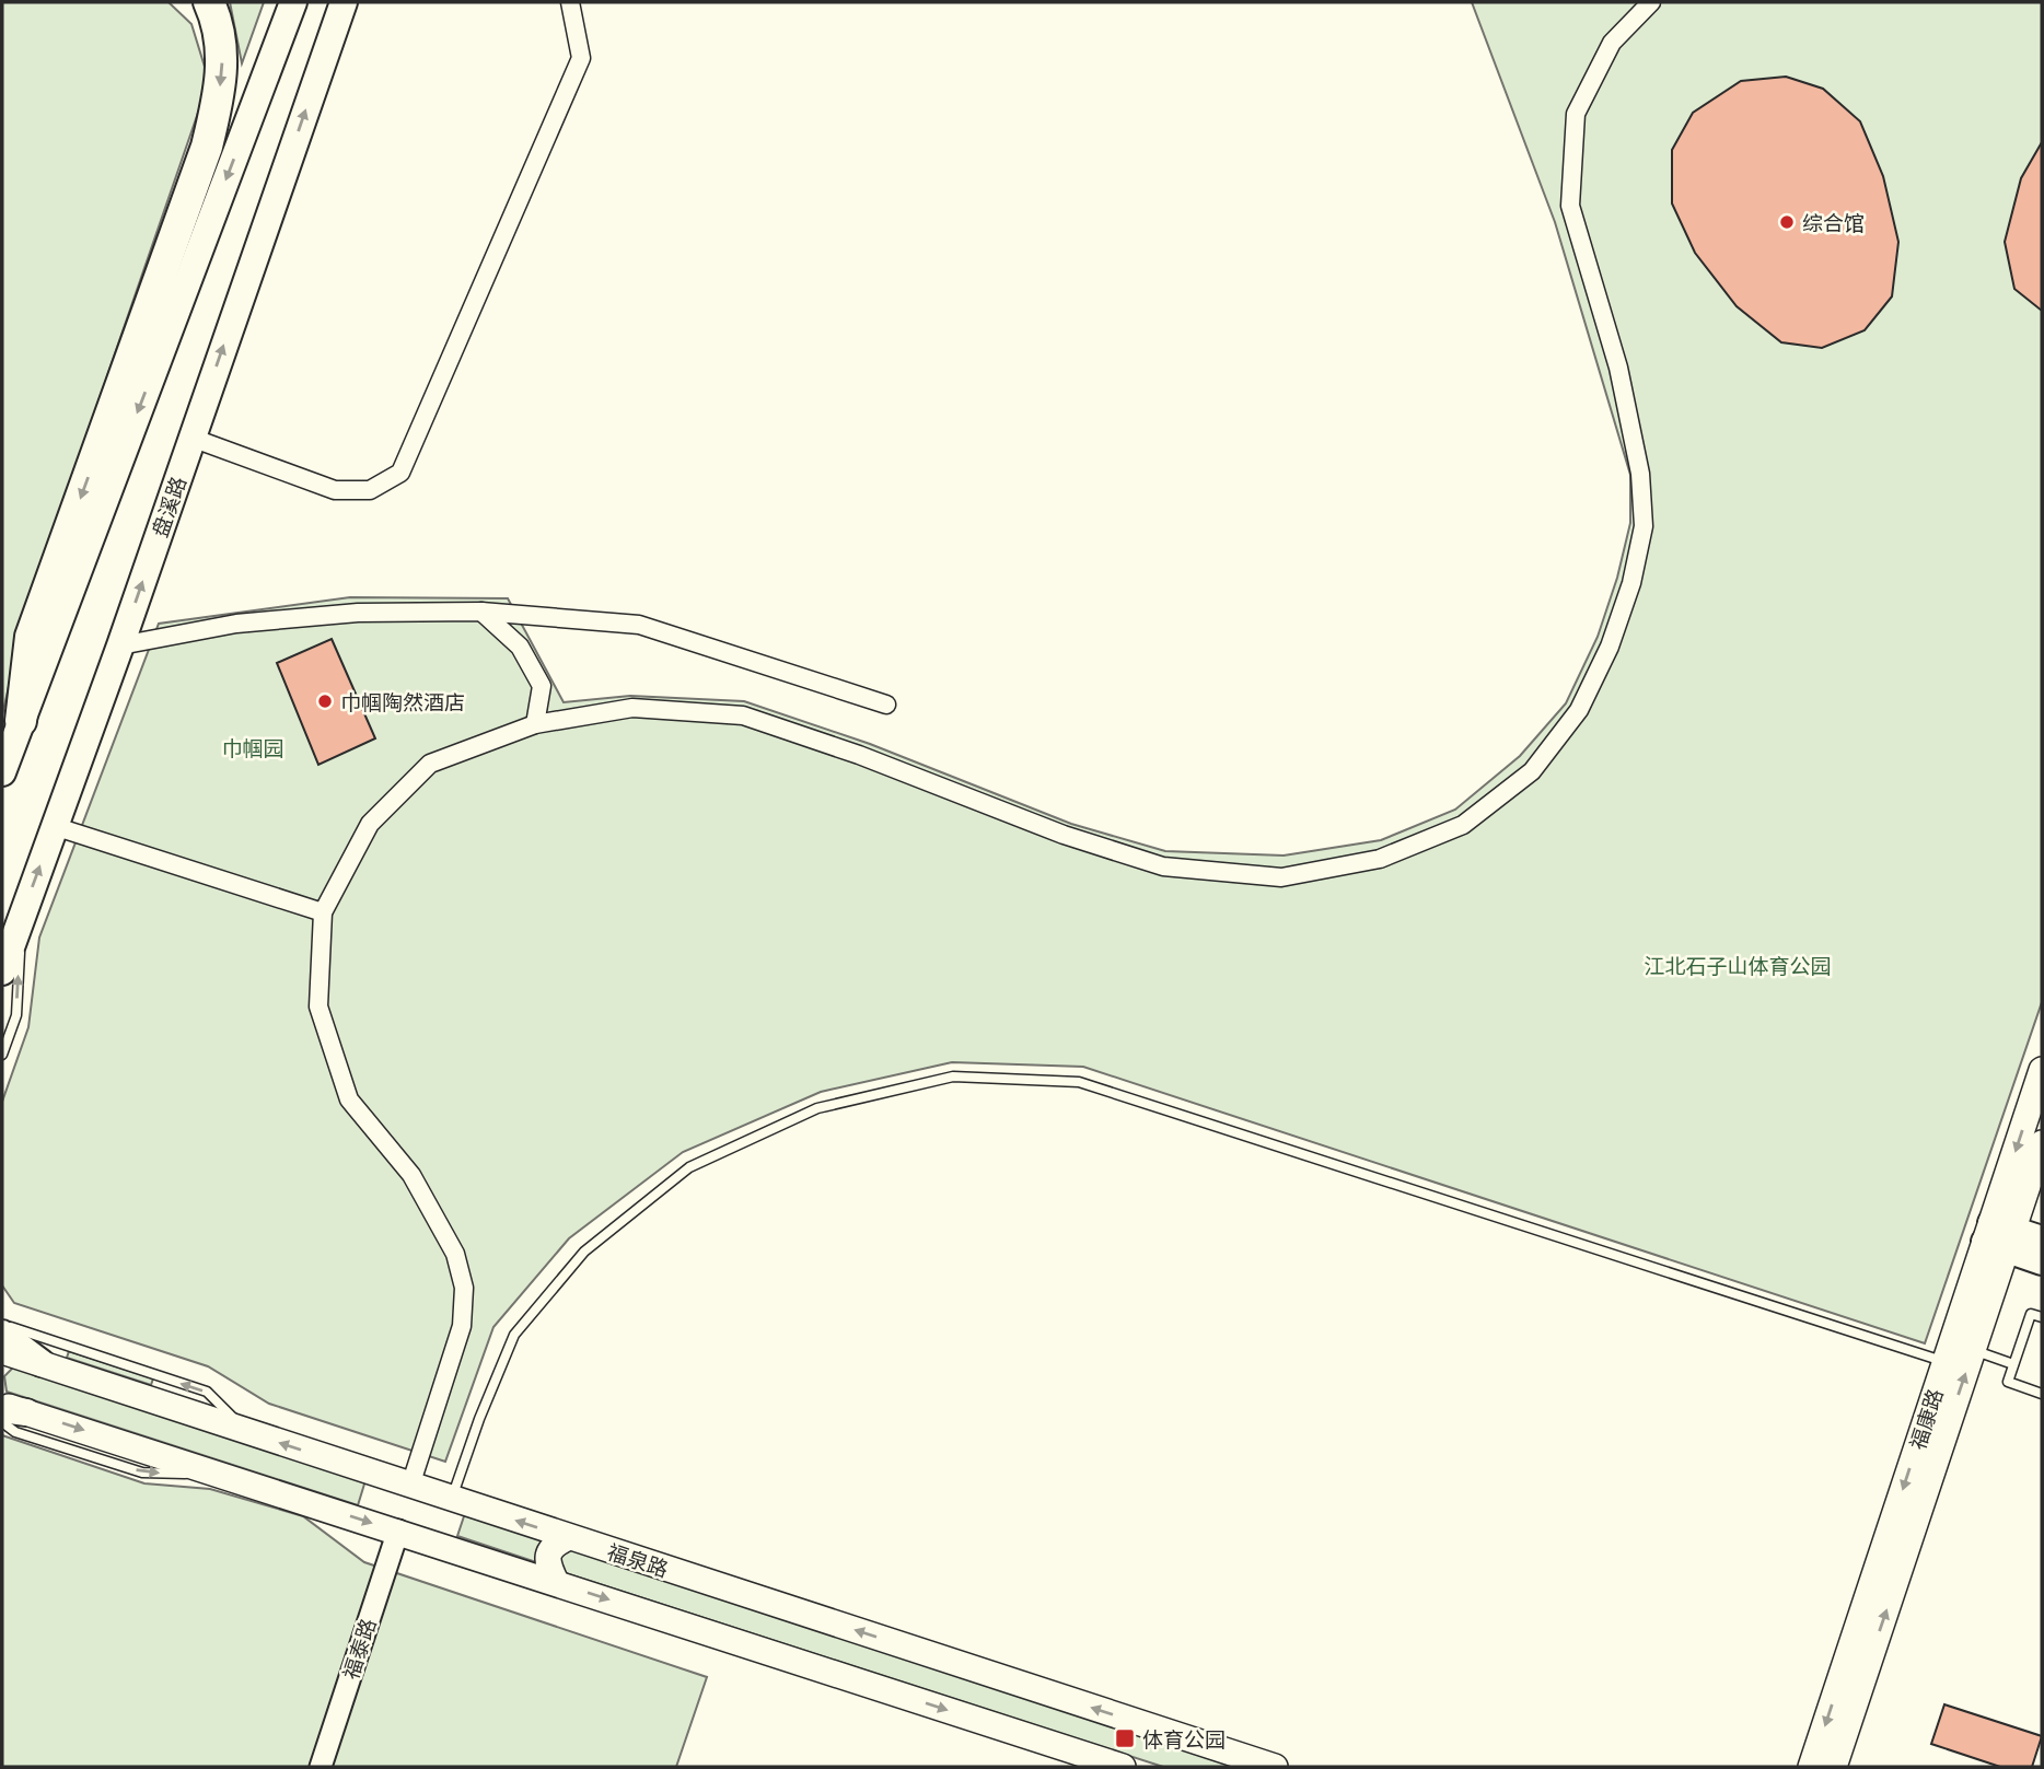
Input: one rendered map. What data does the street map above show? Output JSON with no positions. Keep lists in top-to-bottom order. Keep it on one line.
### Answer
{"streets":{"main road":["盘溪路","福康路","福泉路"],"street":["福泰路"]},"parks":["巾帼园","江北石子山体育公园"],"places":{"other":["综合馆","巾帼陶然酒店"],"transit":["体育公园"]}}
